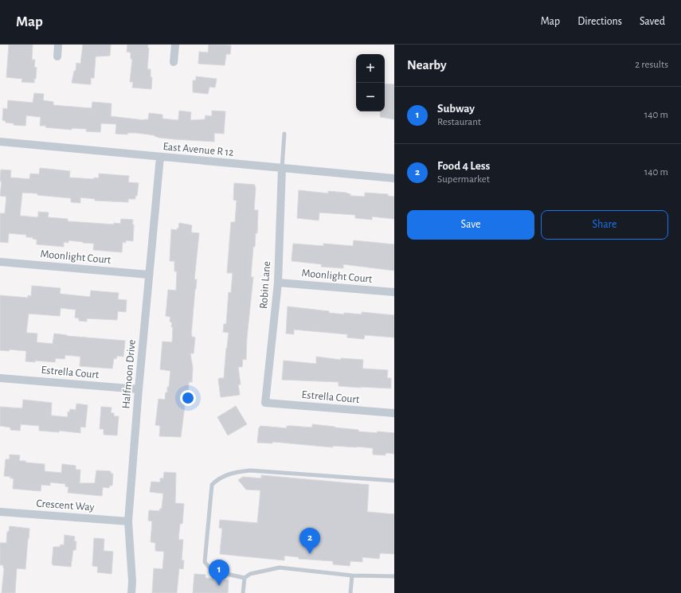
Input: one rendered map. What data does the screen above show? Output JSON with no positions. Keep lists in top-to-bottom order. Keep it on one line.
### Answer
{"streets":{"street":["East Avenue R 12","Moonlight Court","Robin Lane","Estrella Court","Halfmoon Drive","Crescent Way"]},"crossings":[["East Avenue R 12","Robin Lane"],["East Avenue R 12","Halfmoon Drive"],["Moonlight Court","Robin Lane"],["Moonlight Court","Halfmoon Drive"],["Robin Lane","Estrella Court"],["Estrella Court","Halfmoon Drive"],["Halfmoon Drive","Crescent Way"]],"page":{"header":"Map","nav":["Map","Directions","Saved"],"heading":["Nearby","2 results"],"map_buttons":["+","−"],"list":[{"mark":"1","name":"Subway","note":"Restaurant","value":"140 m"},{"mark":"2","name":"Food 4 Less","note":"Supermarket","value":"140 m"}],"buttons":["Save","Share"],"pins":["2","1"]}}
